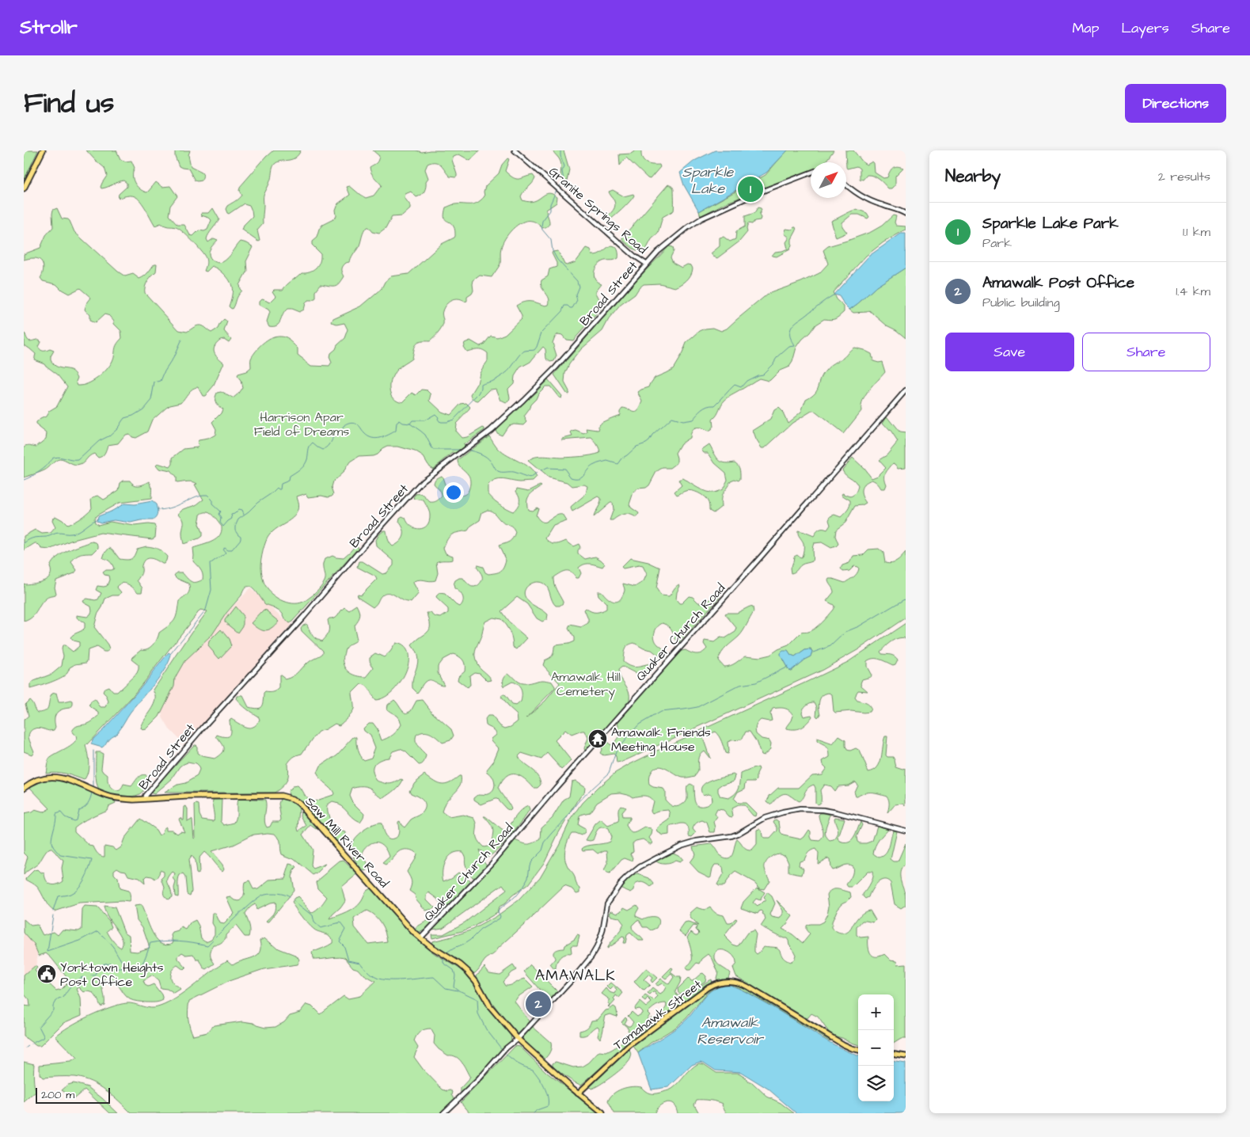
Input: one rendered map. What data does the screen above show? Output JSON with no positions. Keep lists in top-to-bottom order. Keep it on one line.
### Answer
{"streets":{"highway":["Saw Mill River Road"],"main road":["Tomahawk Street"],"street":["Granite Springs Road","Broad Street","Quaker Church Road"]},"crossings":[["Granite Springs Road","Broad Street"],["Broad Street","Saw Mill River Road"],["Quaker Church Road","Saw Mill River Road"],["Saw Mill River Road","Tomahawk Street"]],"districts":["AMAWALK"],"water":["Sparkle Lake","Amawalk Reservoir"],"parks":["Harrison Apar Field of Dreams","Amawalk Hill Cemetery"],"places":{"temple":["Amawalk Friends Meeting House"],"public building":["Yorktown Heights Post Office"]},"scale_bar":"200 m","north":"top right","page":{"header":"Strollr","nav":["Map","Layers","Share"],"title":"Find us","buttons":["Directions",["Save","Share"]],"heading":["Nearby","2 results"],"pins":["1","2"],"list":[{"mark":"1","name":"Sparkle Lake Park","note":"Park","value":"1.1 km"},{"mark":"2","name":"Amawalk Post Office","note":"Public building","value":"1.4 km"}],"map_buttons":["+","−"],"scale":"200 m"}}
